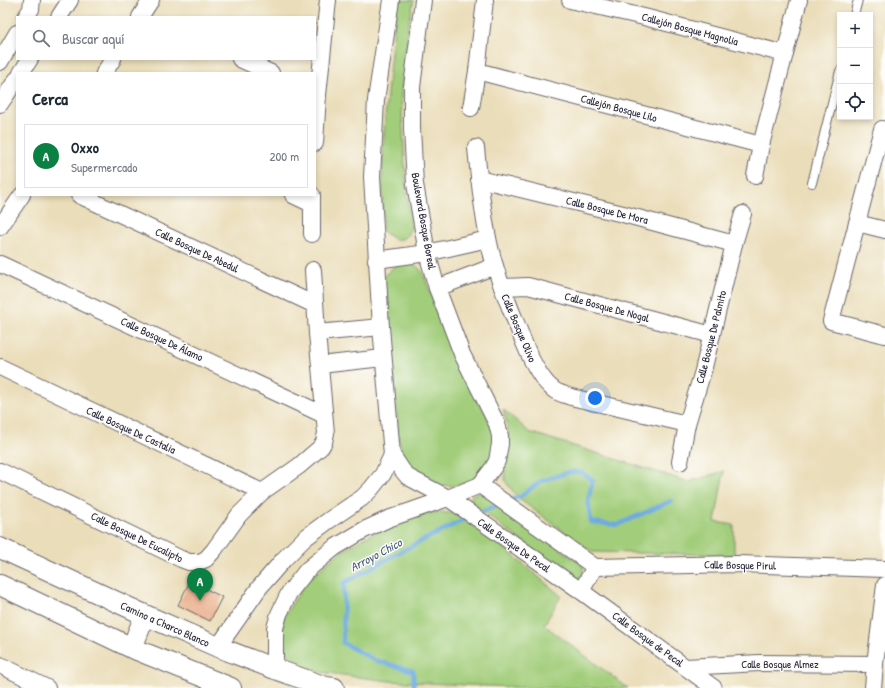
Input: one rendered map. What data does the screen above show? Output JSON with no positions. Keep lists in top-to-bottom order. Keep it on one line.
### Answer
{"streets":{"street":["Callejón Bosque Magnolia","Callejón Bosque Lilo","Calle Bosque De Mora","Boulevard Bosque Boreal","Calle Bosque De Abedul","Calle Bosque De Nogal","Calle Bosque Olivo","Calle Bosque De Palmito","Calle Bosque De Álamo","Calle Bosque De Castalia","Calle Bosque De Eucalipto","Calle Bosque De Pecal","Calle Bosque Pirul","Camino a Charco Blanco","Calle Bosque de Pecal","Calle Bosque Almez"]},"crossings":[["Calle Bosque De Mora","Calle Bosque Olivo"],["Calle Bosque De Mora","Calle Bosque De Palmito"],["Calle Bosque De Abedul","Calle Bosque De Eucalipto"],["Calle Bosque De Nogal","Calle Bosque Olivo"],["Calle Bosque De Nogal","Calle Bosque De Palmito"],["Calle Bosque Olivo","Calle Bosque De Palmito"],["Calle Bosque De Álamo","Calle Bosque De Eucalipto"],["Calle Bosque De Castalia","Calle Bosque De Eucalipto"],["Calle Bosque De Pecal","Calle Bosque de Pecal"],["Calle Bosque de Pecal","Calle Bosque Almez"]],"water":["Arroyo Chico"],"page":{"map_buttons":["+","−"],"search":"Buscar aquí","heading":"Cerca","list":[{"mark":"A","name":"Oxxo","note":"Supermercado","value":"200 m"}],"pins":"A"}}
